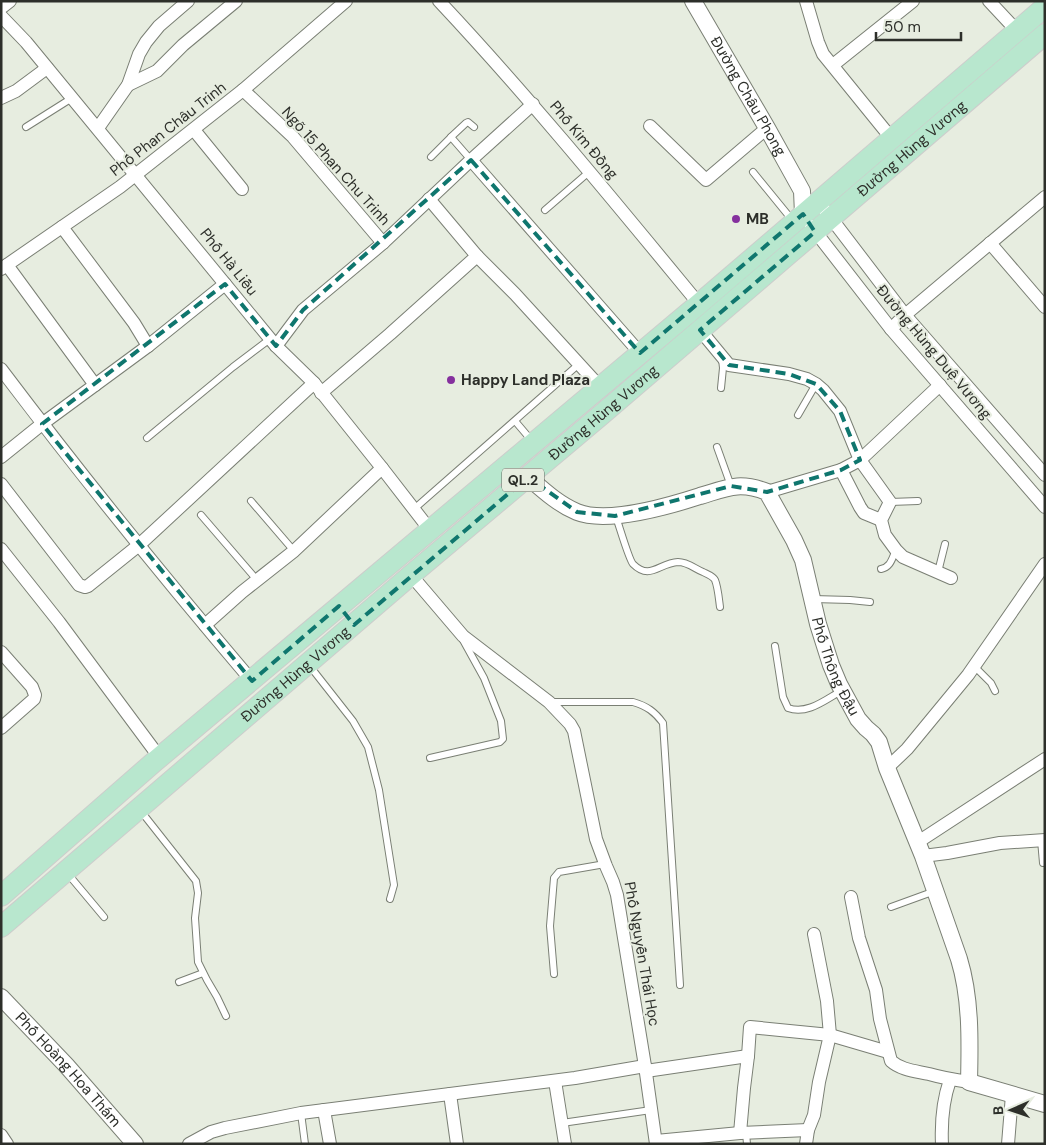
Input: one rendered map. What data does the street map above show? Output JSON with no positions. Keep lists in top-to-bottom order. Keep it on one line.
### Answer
{"streets":{"main road":["Đường Hùng Vương","QL.2"],"street":["Đường Châu Phong","Phố Phan Châu Trinh","Phố Kim Đồng","Ngõ 15 Phan Chu Trinh","Phố Hà Liễu","Đường Hùng Duệ Vương","Phố Thông Đậu","Phố Nguyễn Thái Học","Phố Hoàng Hoa Thám"]},"crossings":[["Đường Châu Phong","Đường Hùng Vương"],["Đường Châu Phong","Đường Hùng Duệ Vương"],["Phố Phan Châu Trinh","Ngõ 15 Phan Chu Trinh"],["Phố Phan Châu Trinh","Phố Hà Liễu"],["Phố Kim Đồng","Đường Hùng Vương"],["Đường Hùng Vương","Phố Hà Liễu"],["Đường Hùng Vương","Đường Hùng Duệ Vương"],["Đường Hùng Vương","Phố Nguyễn Thái Học"]],"places":["MB","Happy Land Plaza"],"scale_bar":"50 m","north":"left"}
